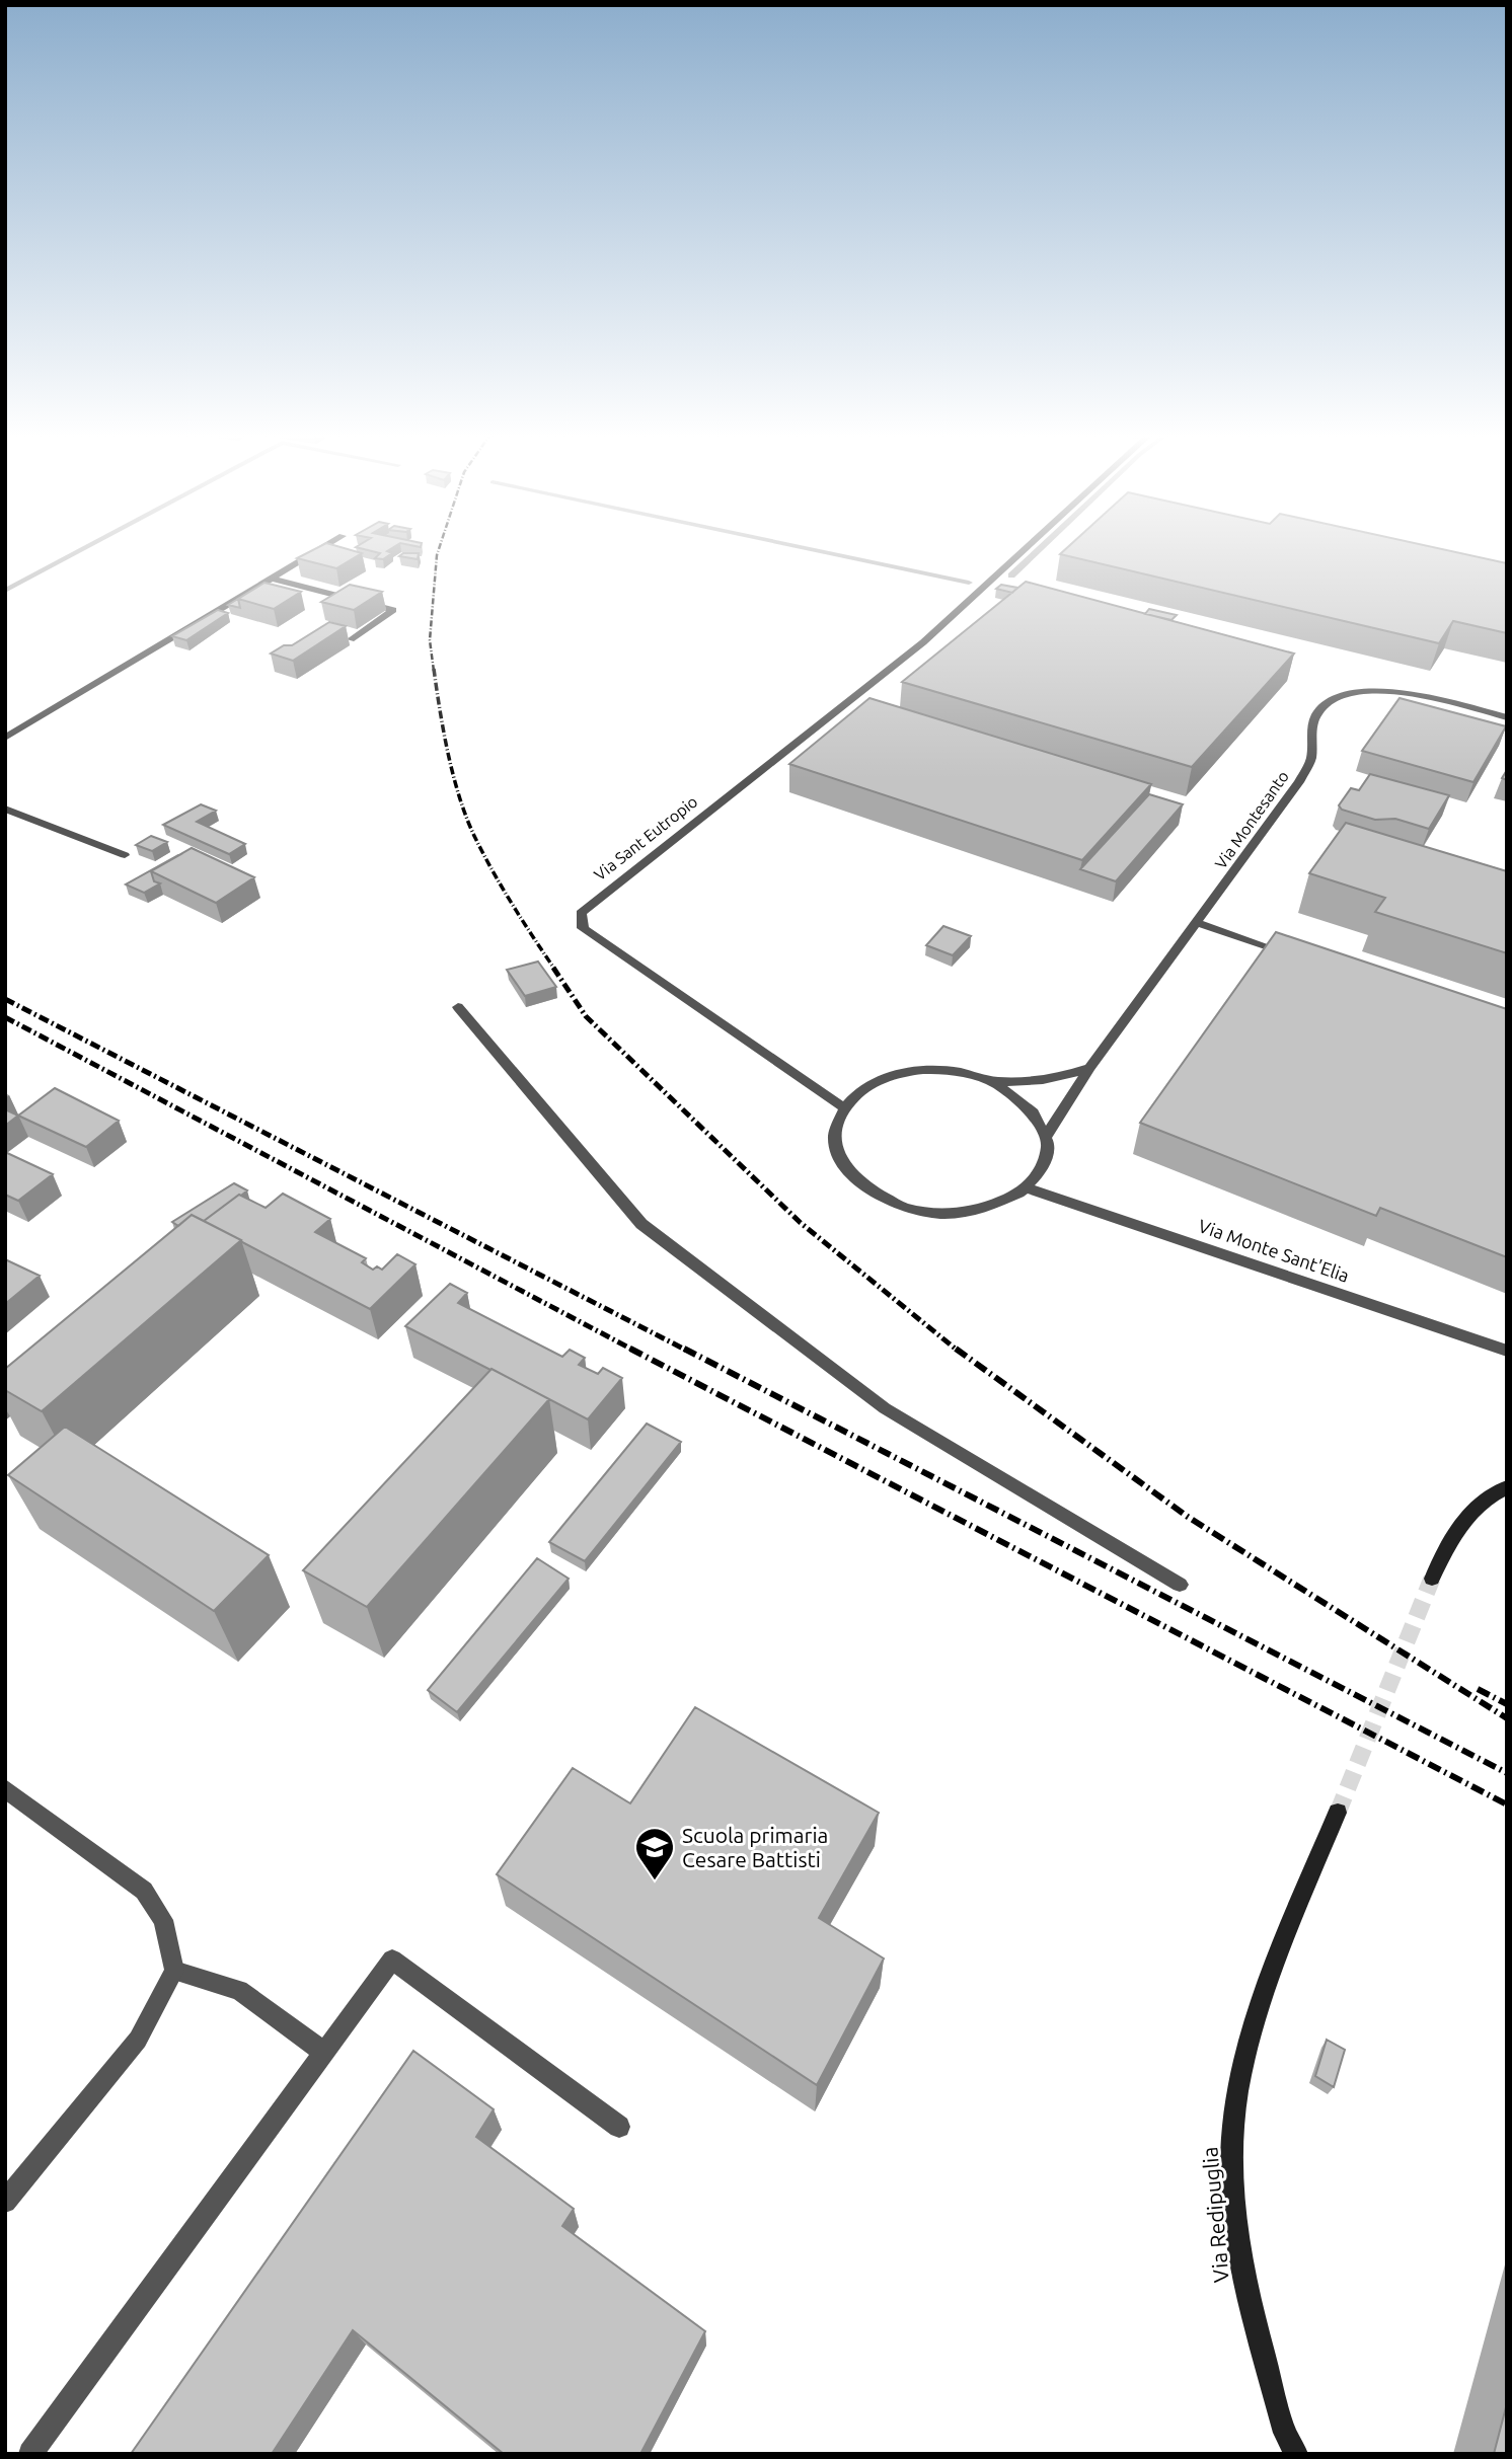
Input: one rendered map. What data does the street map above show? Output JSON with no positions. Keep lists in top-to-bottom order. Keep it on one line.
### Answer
{"streets":{"street":["Via Montesanto","Via Sant Eutropio","Via Monte Sant'Elia","Via Redipuglia"]},"crossings":[["Via Montesanto","Via Sant Eutropio"],["Via Montesanto","Via Monte Sant'Elia"],["Via Sant Eutropio","Via Monte Sant'Elia"]],"places":{"school or university":["Scuola primaria Cesare Battisti"]}}
